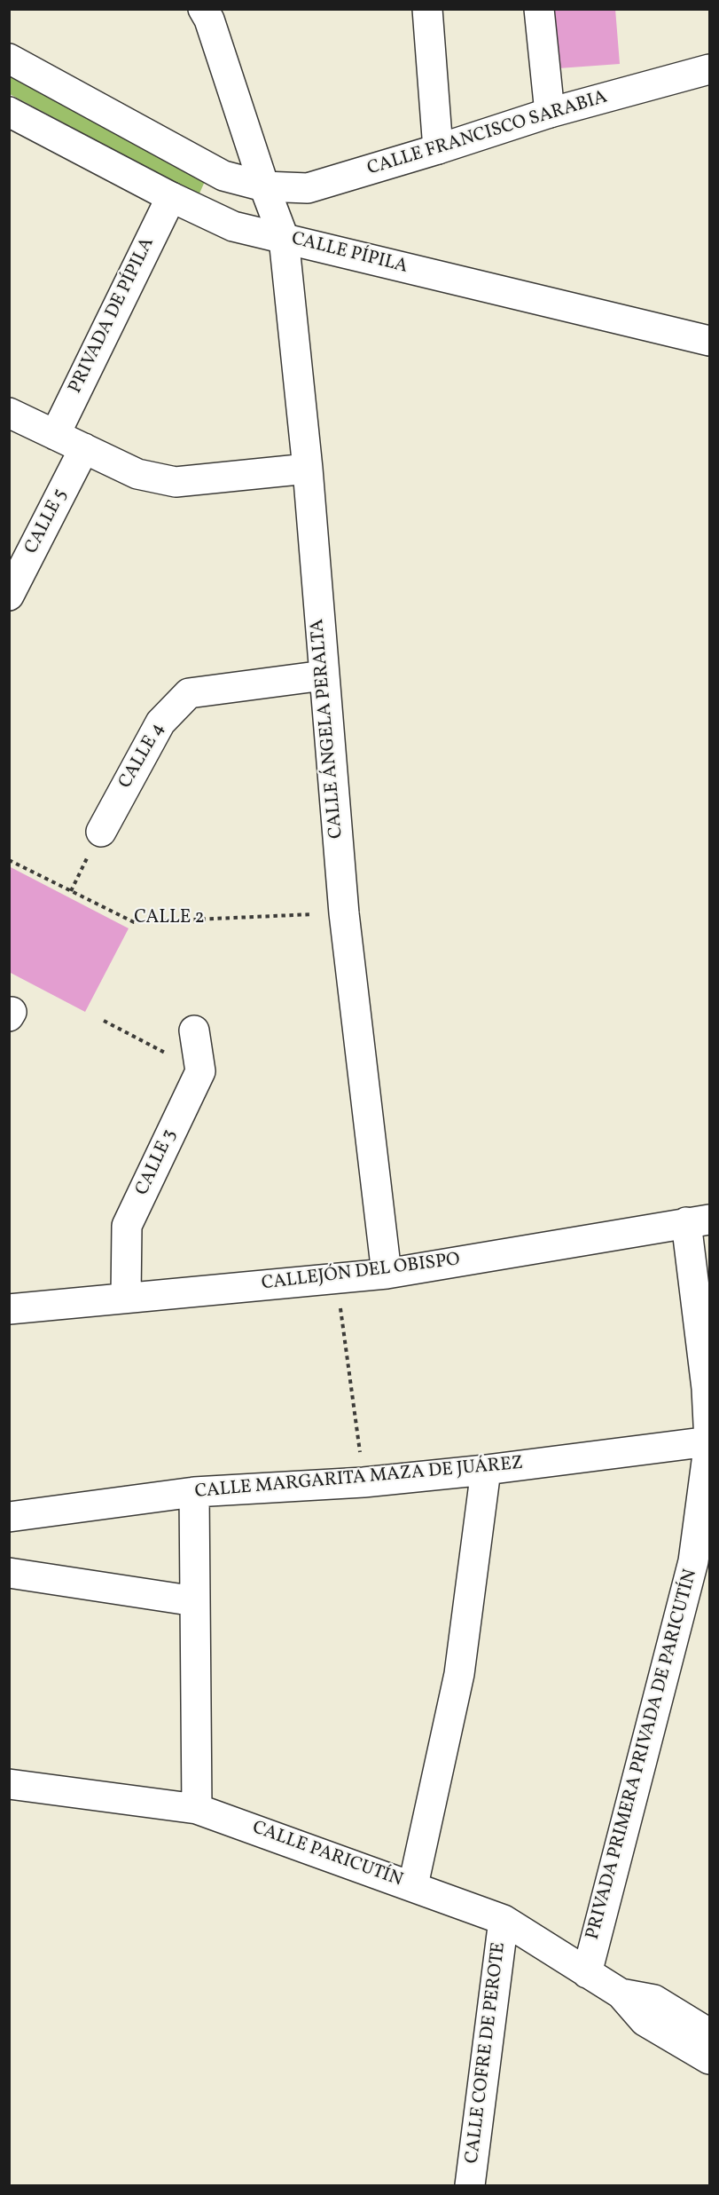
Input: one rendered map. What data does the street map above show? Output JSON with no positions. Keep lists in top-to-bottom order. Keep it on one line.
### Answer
{"streets":{"street":["CALLE FRANCISCO SARABIA","CALLE PÍPILA","PRIVADA DE PÍPILA","CALLE 5","CALLE ÁNGELA PERALTA","CALLE 4","CALLE 3","CALLEJÓN DEL OBISPO","CALLE MARGARITA MAZA DE JUÁREZ","PRIVADA PRIMERA PRIVADA DE PARICUTÍN","CALLE PARICUTÍN","CALLE COFRE DE PEROTE"],"path":["CALLE 2"]},"crossings":[["CALLE FRANCISCO SARABIA","CALLE ÁNGELA PERALTA"],["CALLE PÍPILA","PRIVADA DE PÍPILA"],["CALLE PÍPILA","CALLE ÁNGELA PERALTA"],["CALLE ÁNGELA PERALTA","CALLE 4"],["CALLE ÁNGELA PERALTA","CALLE 2"],["CALLE ÁNGELA PERALTA","CALLEJÓN DEL OBISPO"],["CALLE 3","CALLEJÓN DEL OBISPO"],["CALLE MARGARITA MAZA DE JUÁREZ","PRIVADA PRIMERA PRIVADA DE PARICUTÍN"],["PRIVADA PRIMERA PRIVADA DE PARICUTÍN","CALLE PARICUTÍN"],["CALLE PARICUTÍN","CALLE COFRE DE PEROTE"]]}
